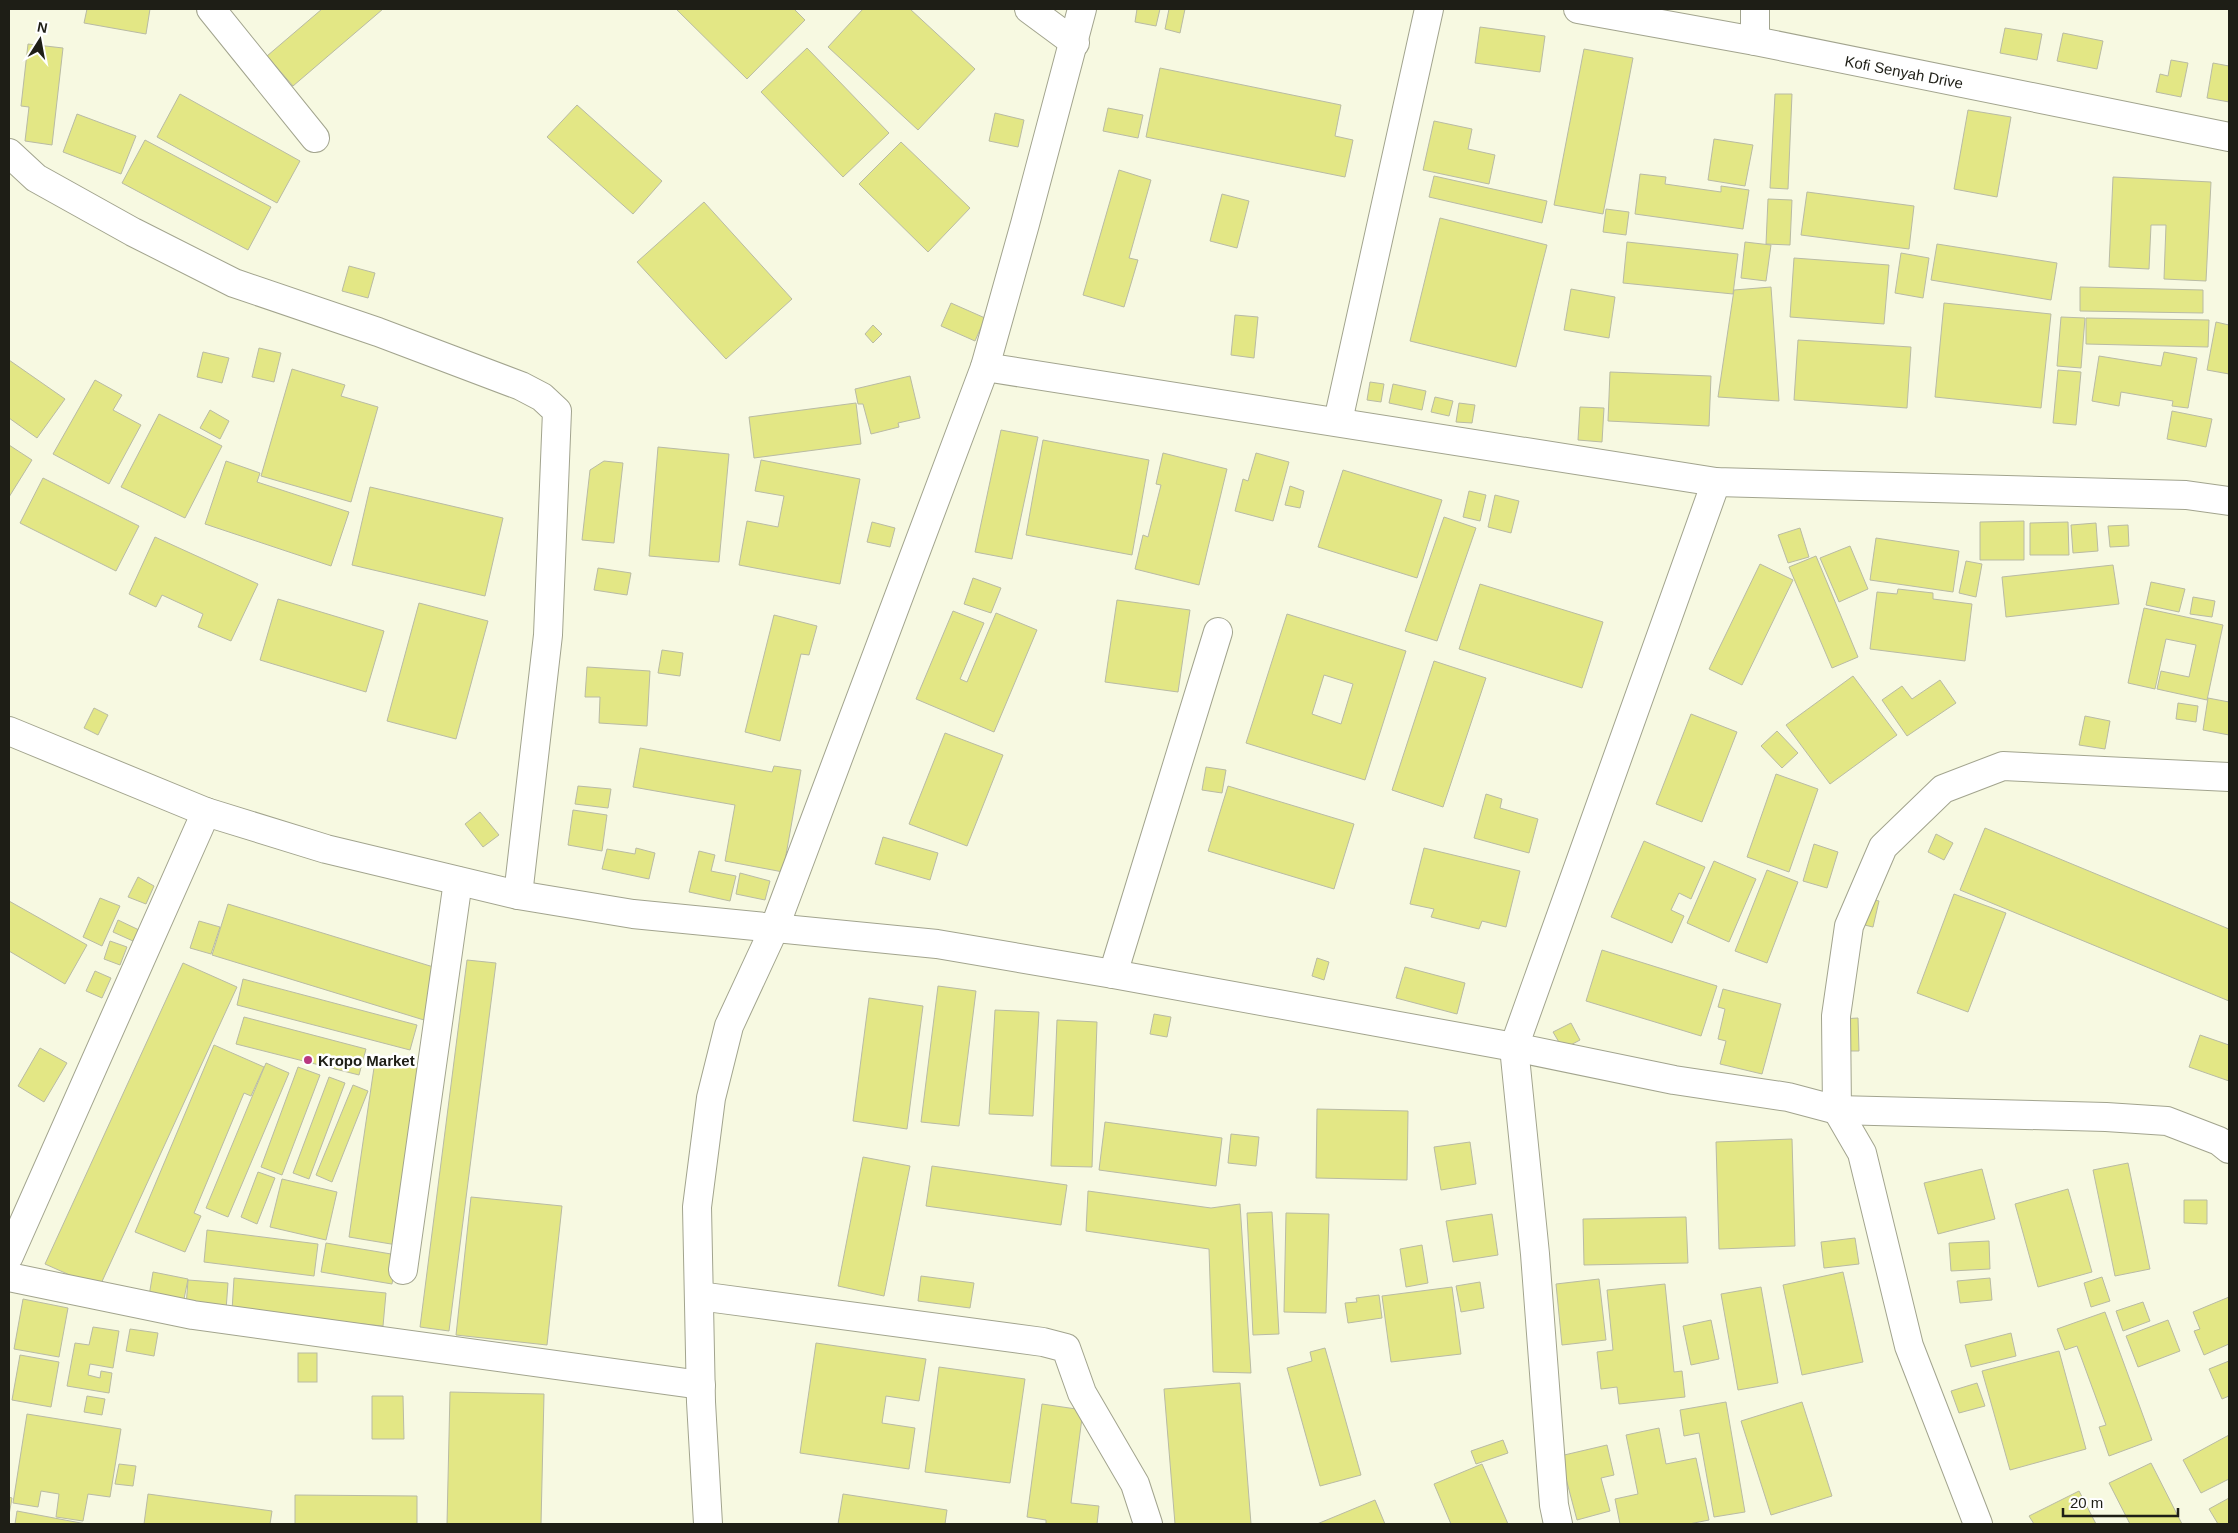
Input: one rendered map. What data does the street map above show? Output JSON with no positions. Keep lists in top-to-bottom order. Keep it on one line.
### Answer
{"streets":{"street":["Kofi Senyah Drive"]},"places":["Kropo Market"],"scale_bar":"20 m","north":"top"}
